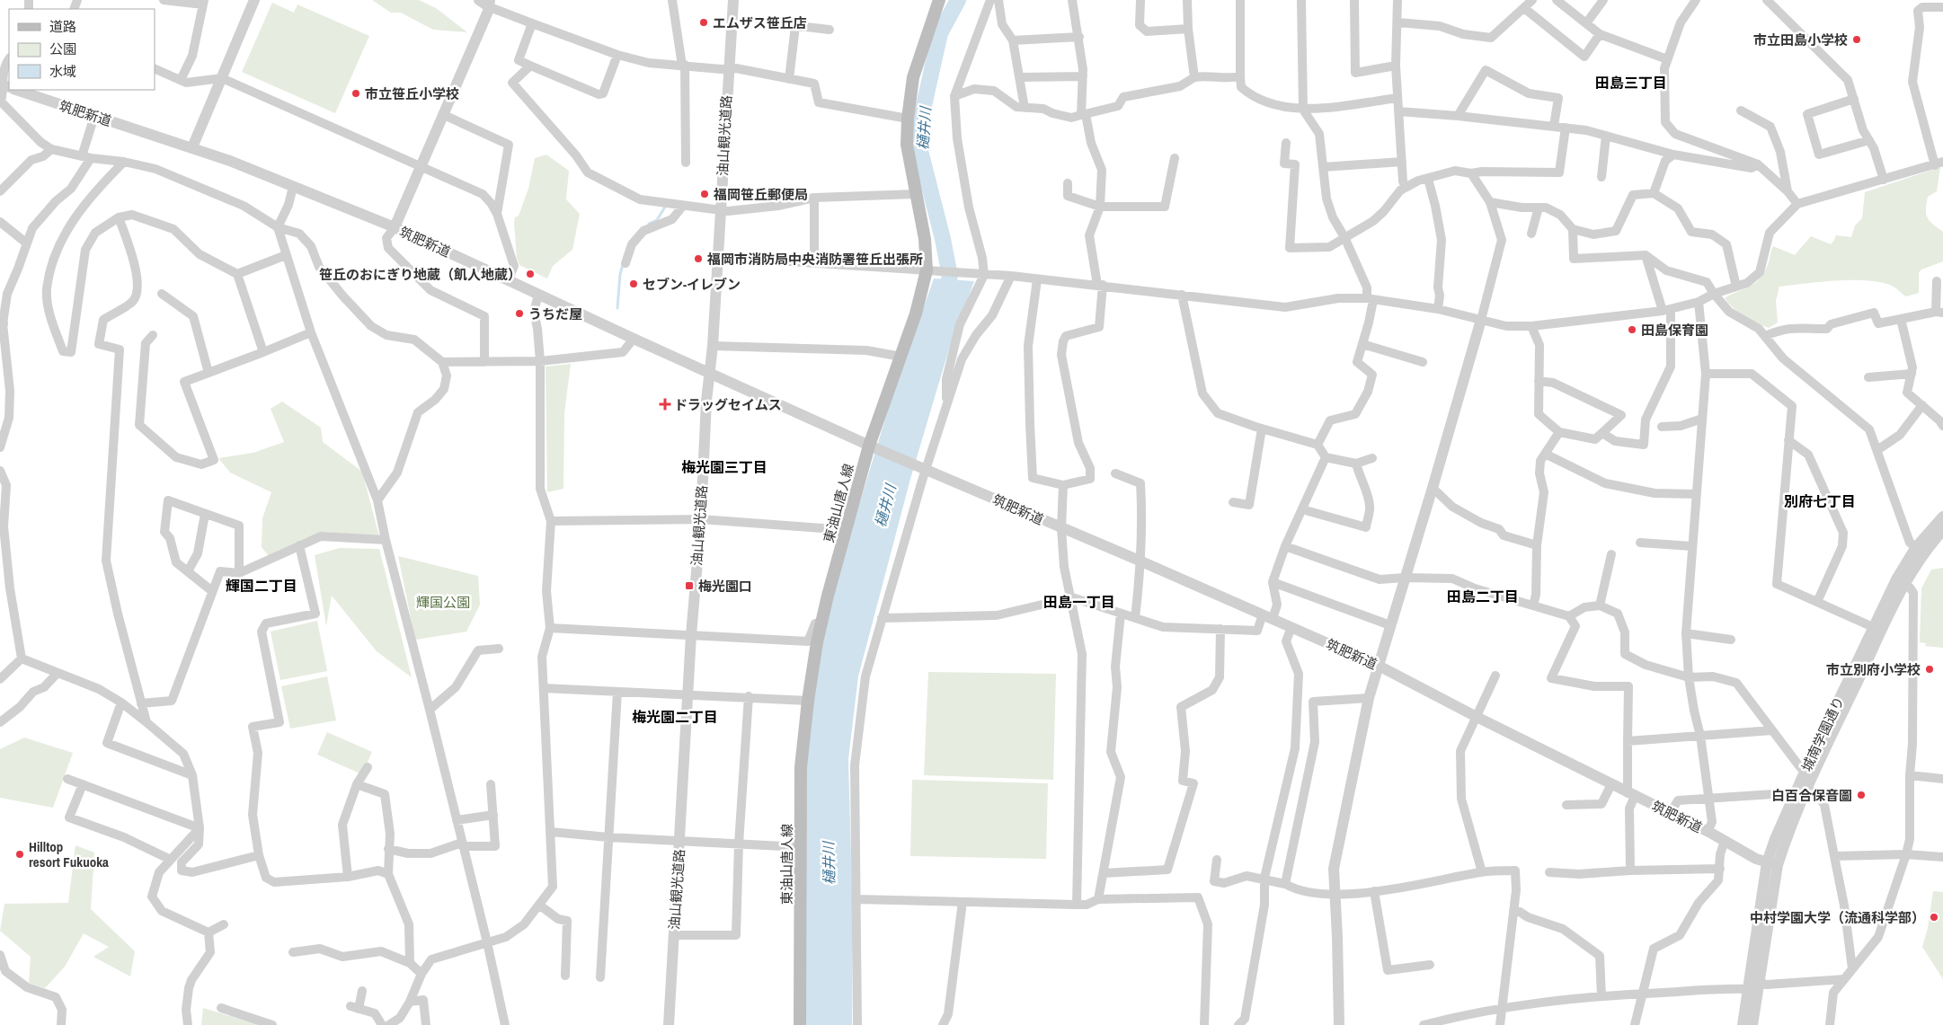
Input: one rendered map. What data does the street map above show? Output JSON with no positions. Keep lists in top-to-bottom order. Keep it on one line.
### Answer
{"streets":{"main road":["東油山唐人線"],"street":["筑肥新道","油山観光道路","城南学園通り"]},"crossings":[["筑肥新道","油山観光道路"],["筑肥新道","東油山唐人線"],["筑肥新道","城南学園通り"]],"districts":["田島三丁目","梅光園三丁目","別府七丁目","輝国二丁目","田島二丁目","田島一丁目","梅光園二丁目"],"water":["樋井川"],"parks":["輝国公園"],"places":{"other":["エムザス笹丘店","市立田島小学校","市立笹丘小学校","福岡笹丘郵便局","福岡市消防局中央消防署笹丘出張所","笹丘のおにぎり地蔵（飢人地蔵）","セブン-イレブン","うちだ屋","田島保育園","市立別府小学校","白百合保音圖","Hilltop resort Fukuoka","中村学園大学（流通科学部）"],"health":["ドラッグセイムス"],"transit":["梅光園口"]},"legend":["道路","公園","水域"]}
